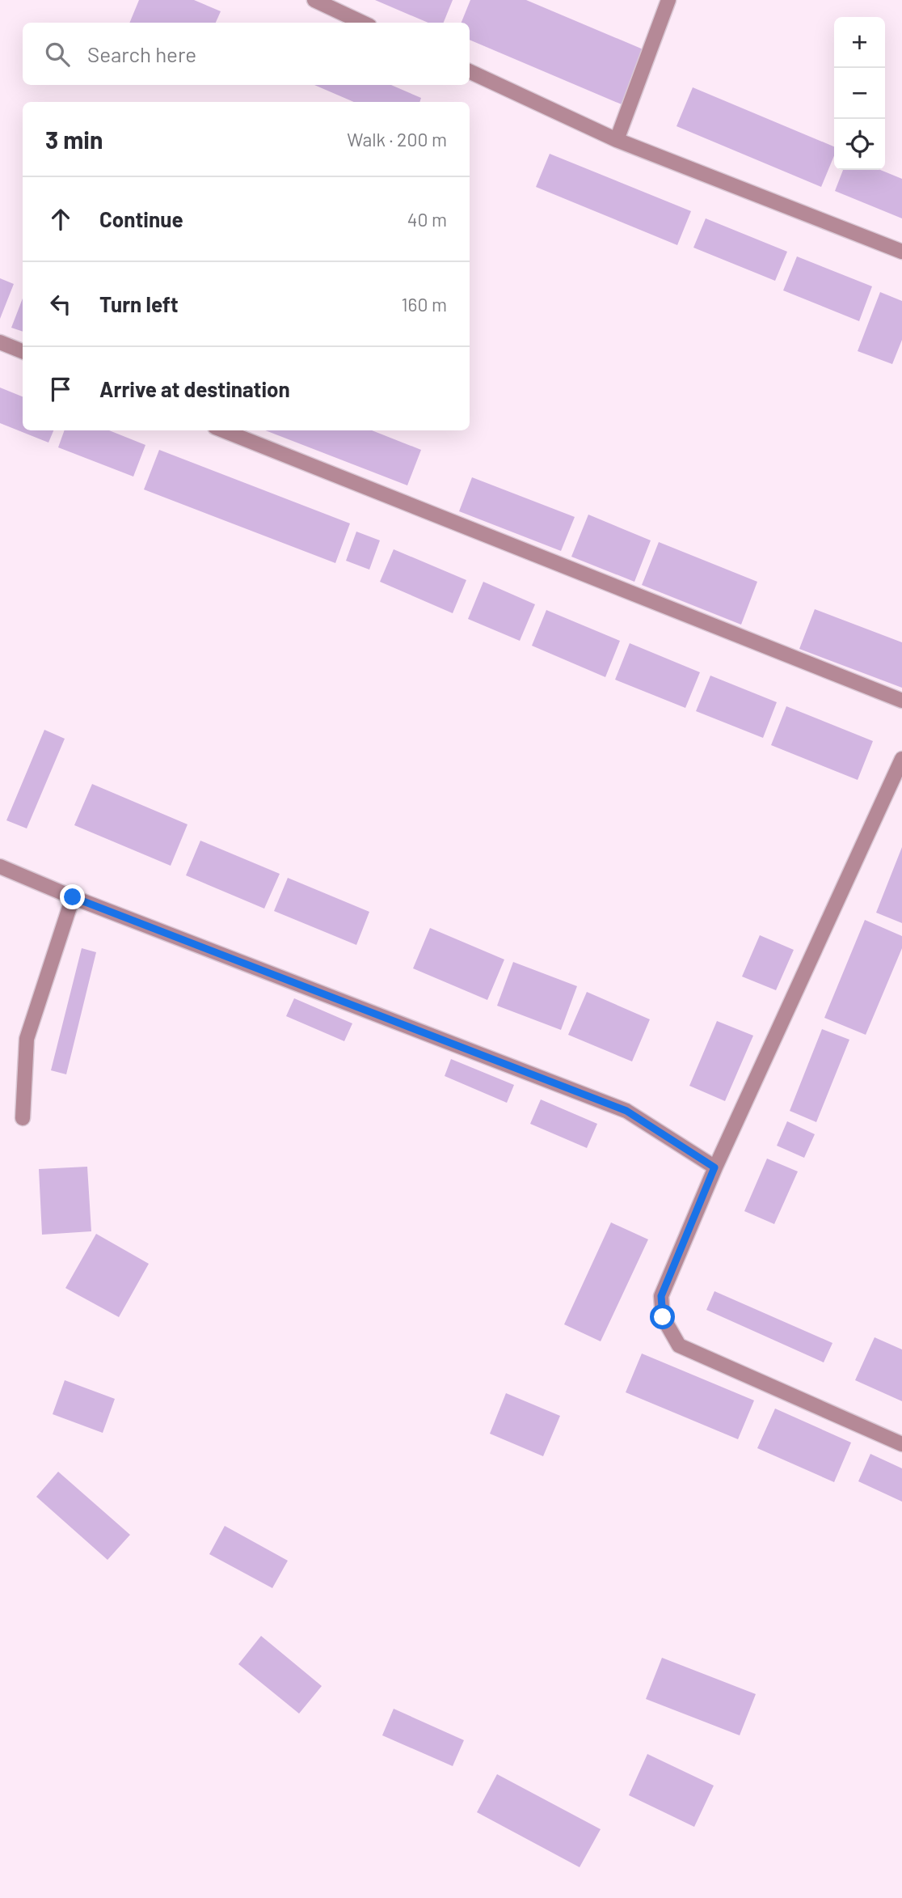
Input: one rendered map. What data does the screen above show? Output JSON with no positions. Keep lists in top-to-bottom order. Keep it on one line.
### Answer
{"page":{"map_buttons":["+","−"],"search":"Search here","heading":["3 min","Walk · 200 m"],"list":[["Continue","40 m"],["Turn left","160 m"],"Arrive at destination"]}}
